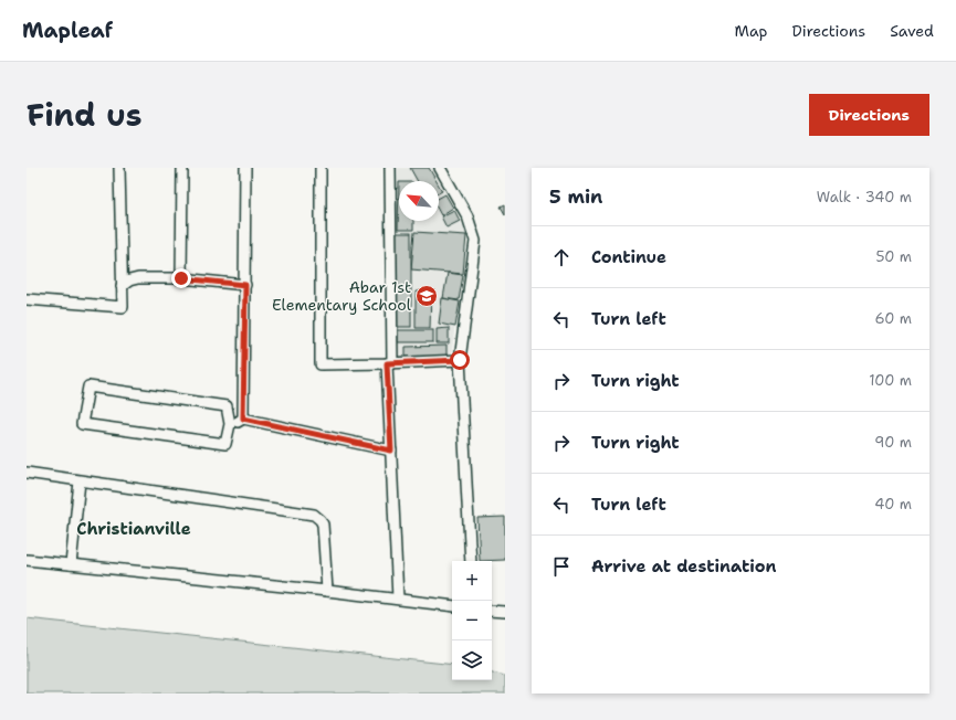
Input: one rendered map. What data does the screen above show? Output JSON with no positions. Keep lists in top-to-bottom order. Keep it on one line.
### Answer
{"districts":["Christianville"],"places":{"school or university":["Abar 1st Elementary School"]},"north":"top left","page":{"header":"Mapleaf","nav":["Map","Directions","Saved"],"title":"Find us","buttons":"Directions","heading":["5 min","Walk · 340 m"],"list":[["Continue","50 m"],["Turn left","60 m"],["Turn right","100 m"],["Turn right","90 m"],["Turn left","40 m"],"Arrive at destination"],"map_buttons":["+","−"]}}
